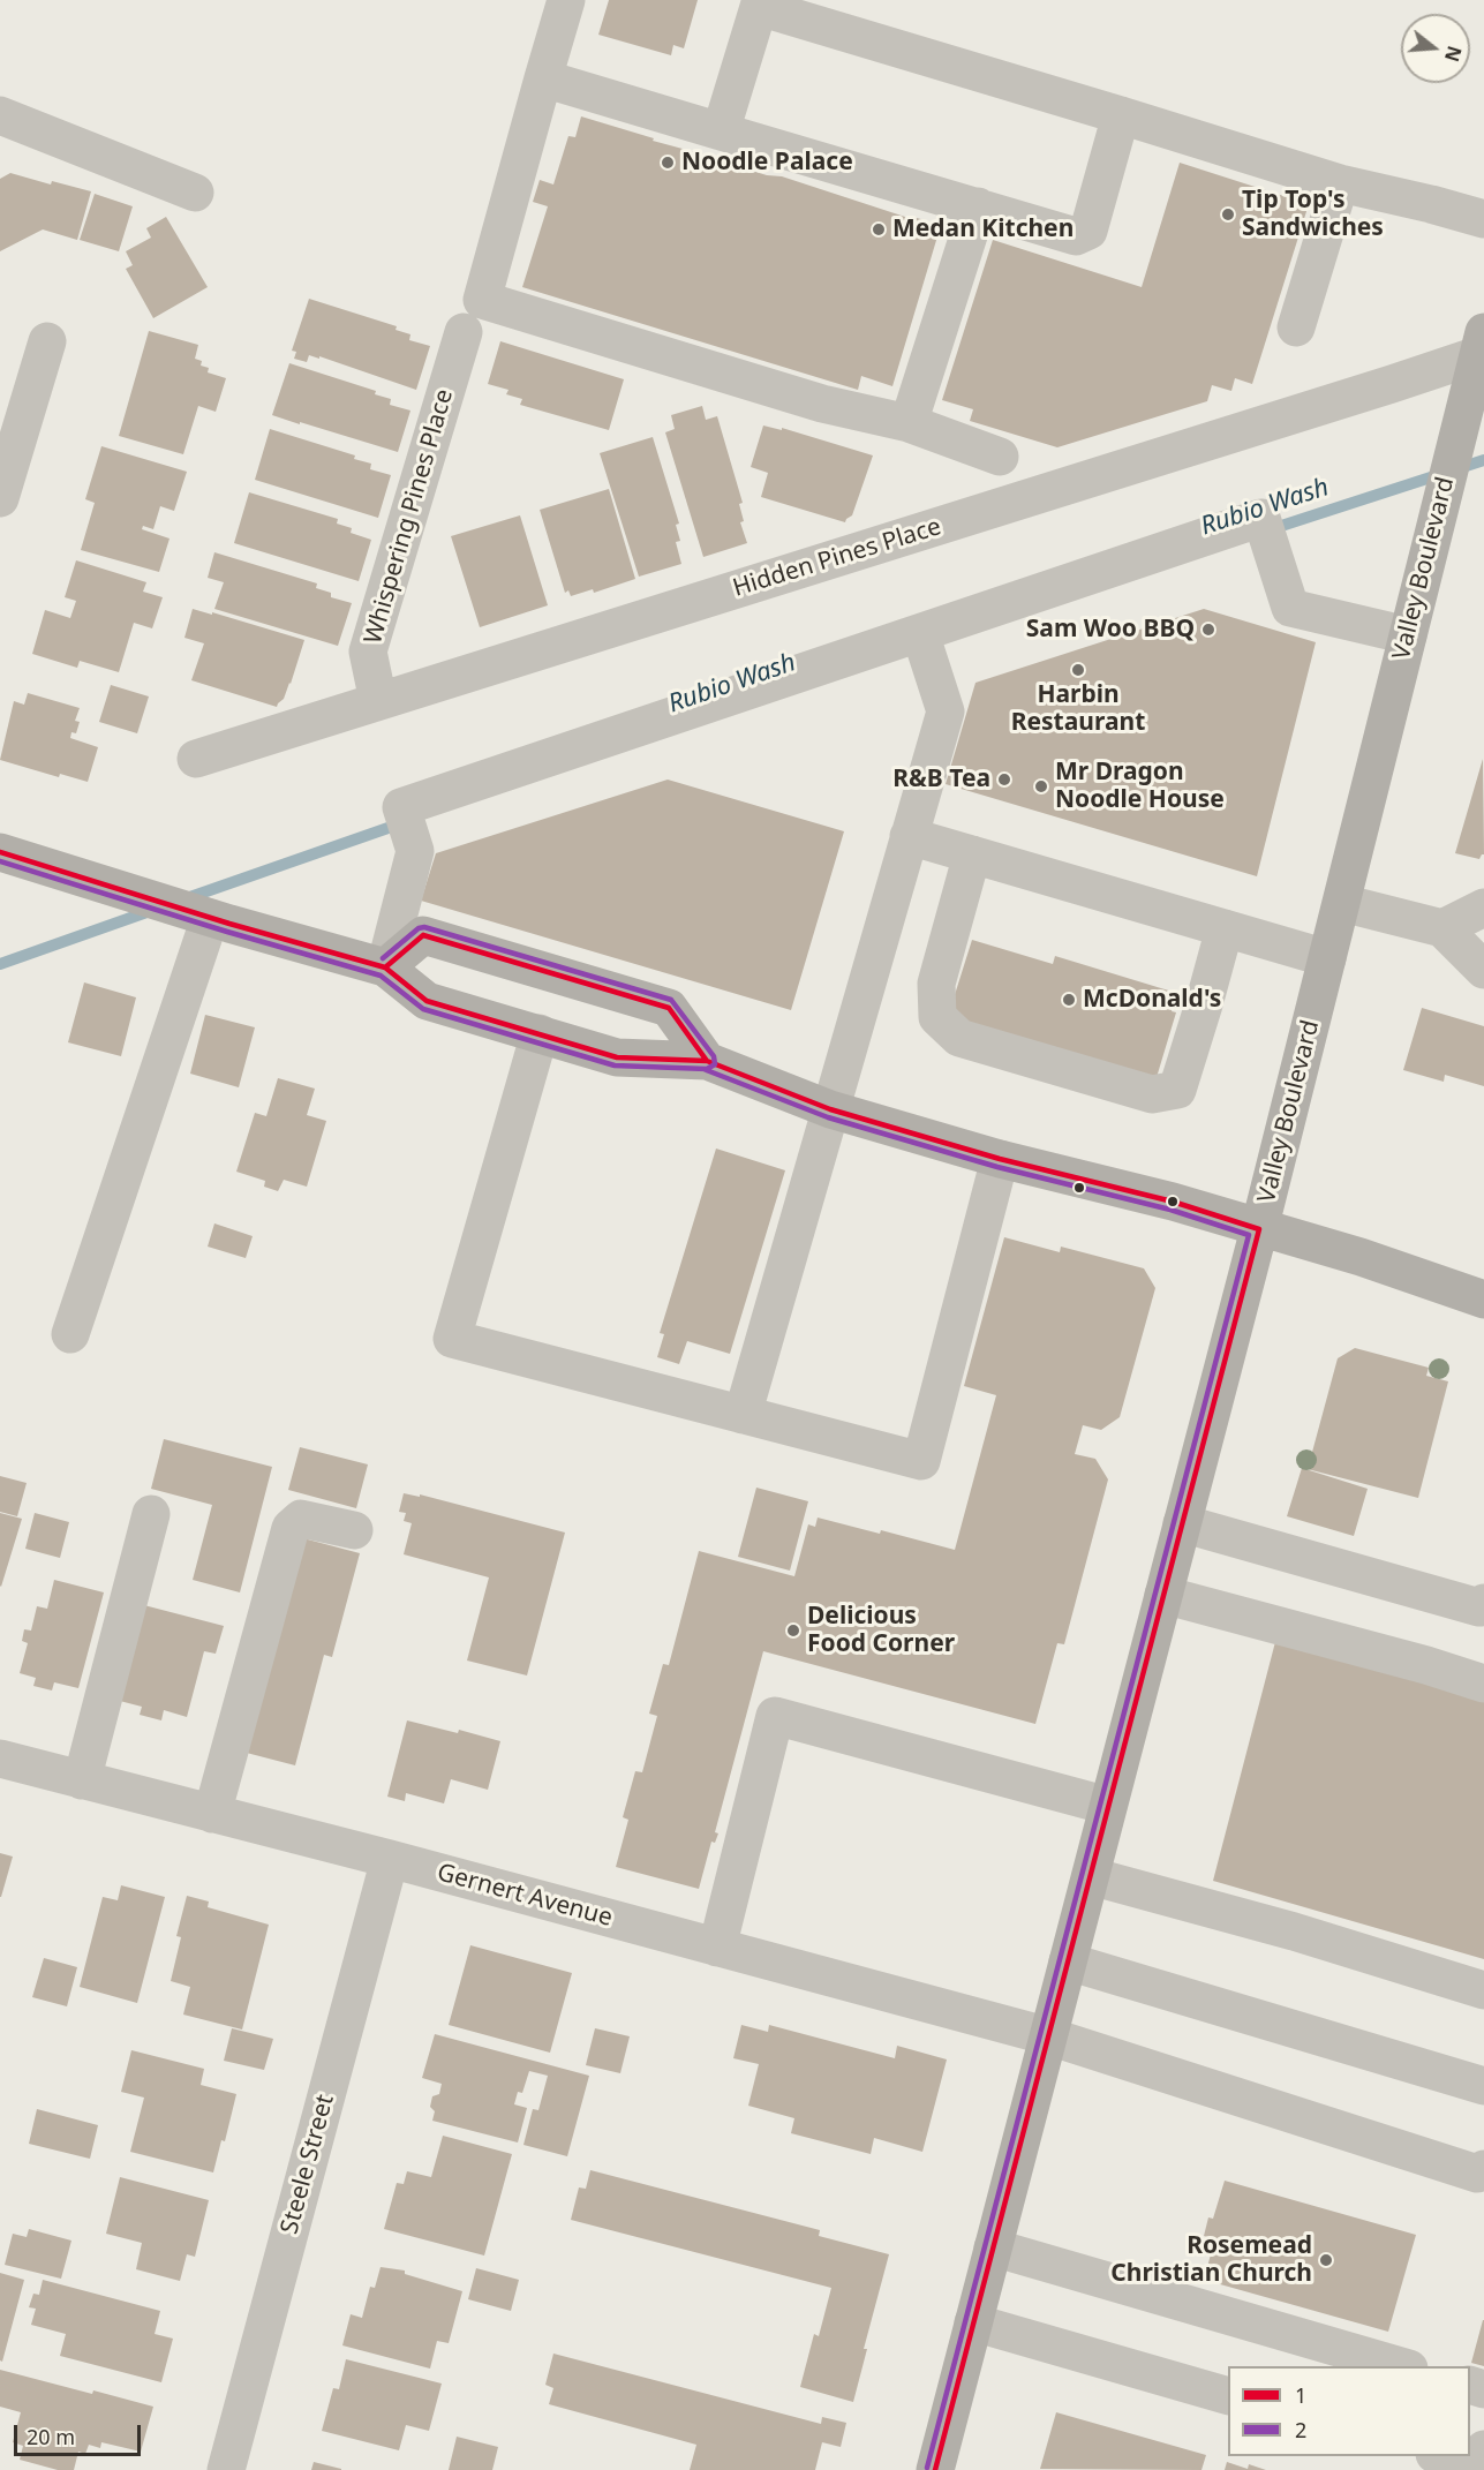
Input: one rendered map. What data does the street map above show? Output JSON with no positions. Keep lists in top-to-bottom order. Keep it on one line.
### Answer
{"streets":{"main road":["Valley Boulevard"],"street":["Whispering Pines Place","Hidden Pines Place","Gernert Avenue","Steele Street"]},"crossings":[["Whispering Pines Place","Hidden Pines Place"],["Hidden Pines Place","Valley Boulevard"],["Valley Boulevard","Gernert Avenue"],["Gernert Avenue","Steele Street"]],"water":["Rubio Wash"],"places":["Noodle Palace","Tip Top's Sandwiches","Medan Kitchen","Sam Woo BBQ","Harbin Restaurant","R&B Tea","Mr Dragon Noodle House","McDonald's","Delicious Food Corner","Rosemead Christian Church"],"lines":["transit line 1","transit line 2"],"legend":["1","2"],"scale_bar":"20 m","north":"right"}
